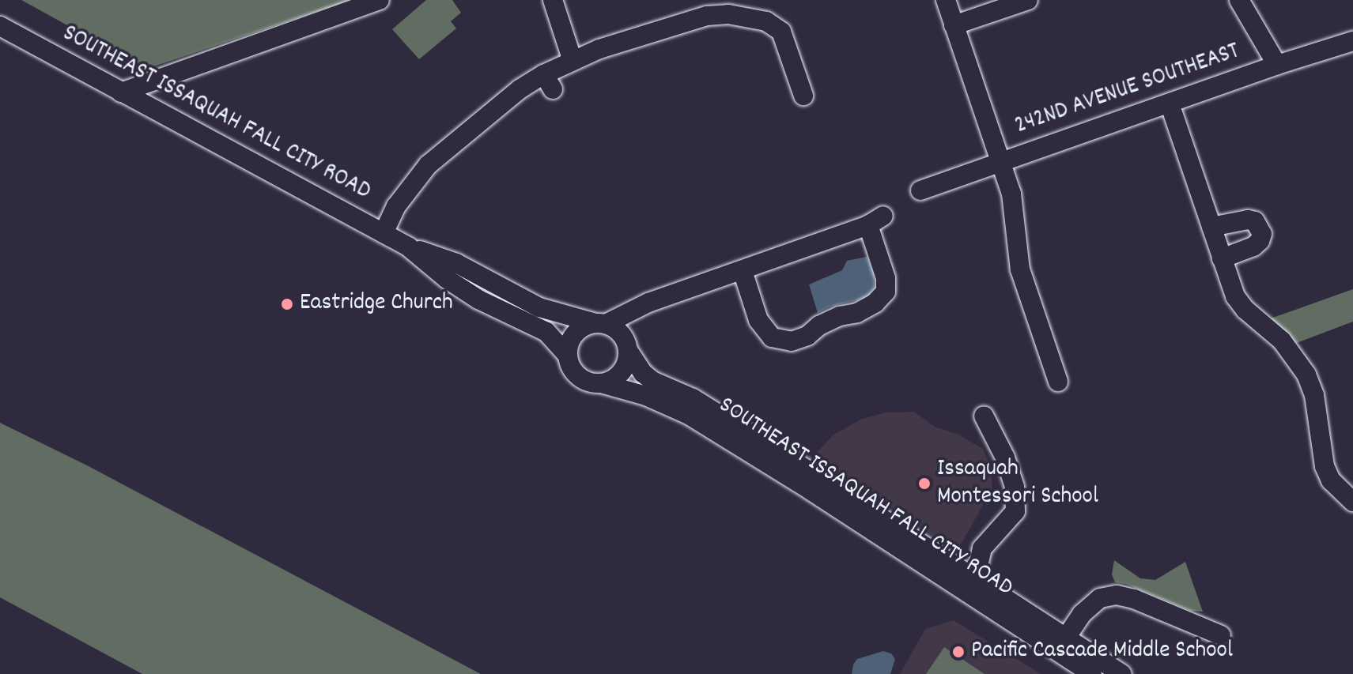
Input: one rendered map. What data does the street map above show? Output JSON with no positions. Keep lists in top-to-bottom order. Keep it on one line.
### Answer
{"streets":{"street":["242ND AVENUE SOUTHEAST","SOUTHEAST ISSAQUAH FALL CITY ROAD"]},"places":["Eastridge Church","Issaquah Montessori School","Pacific Cascade Middle School"]}
